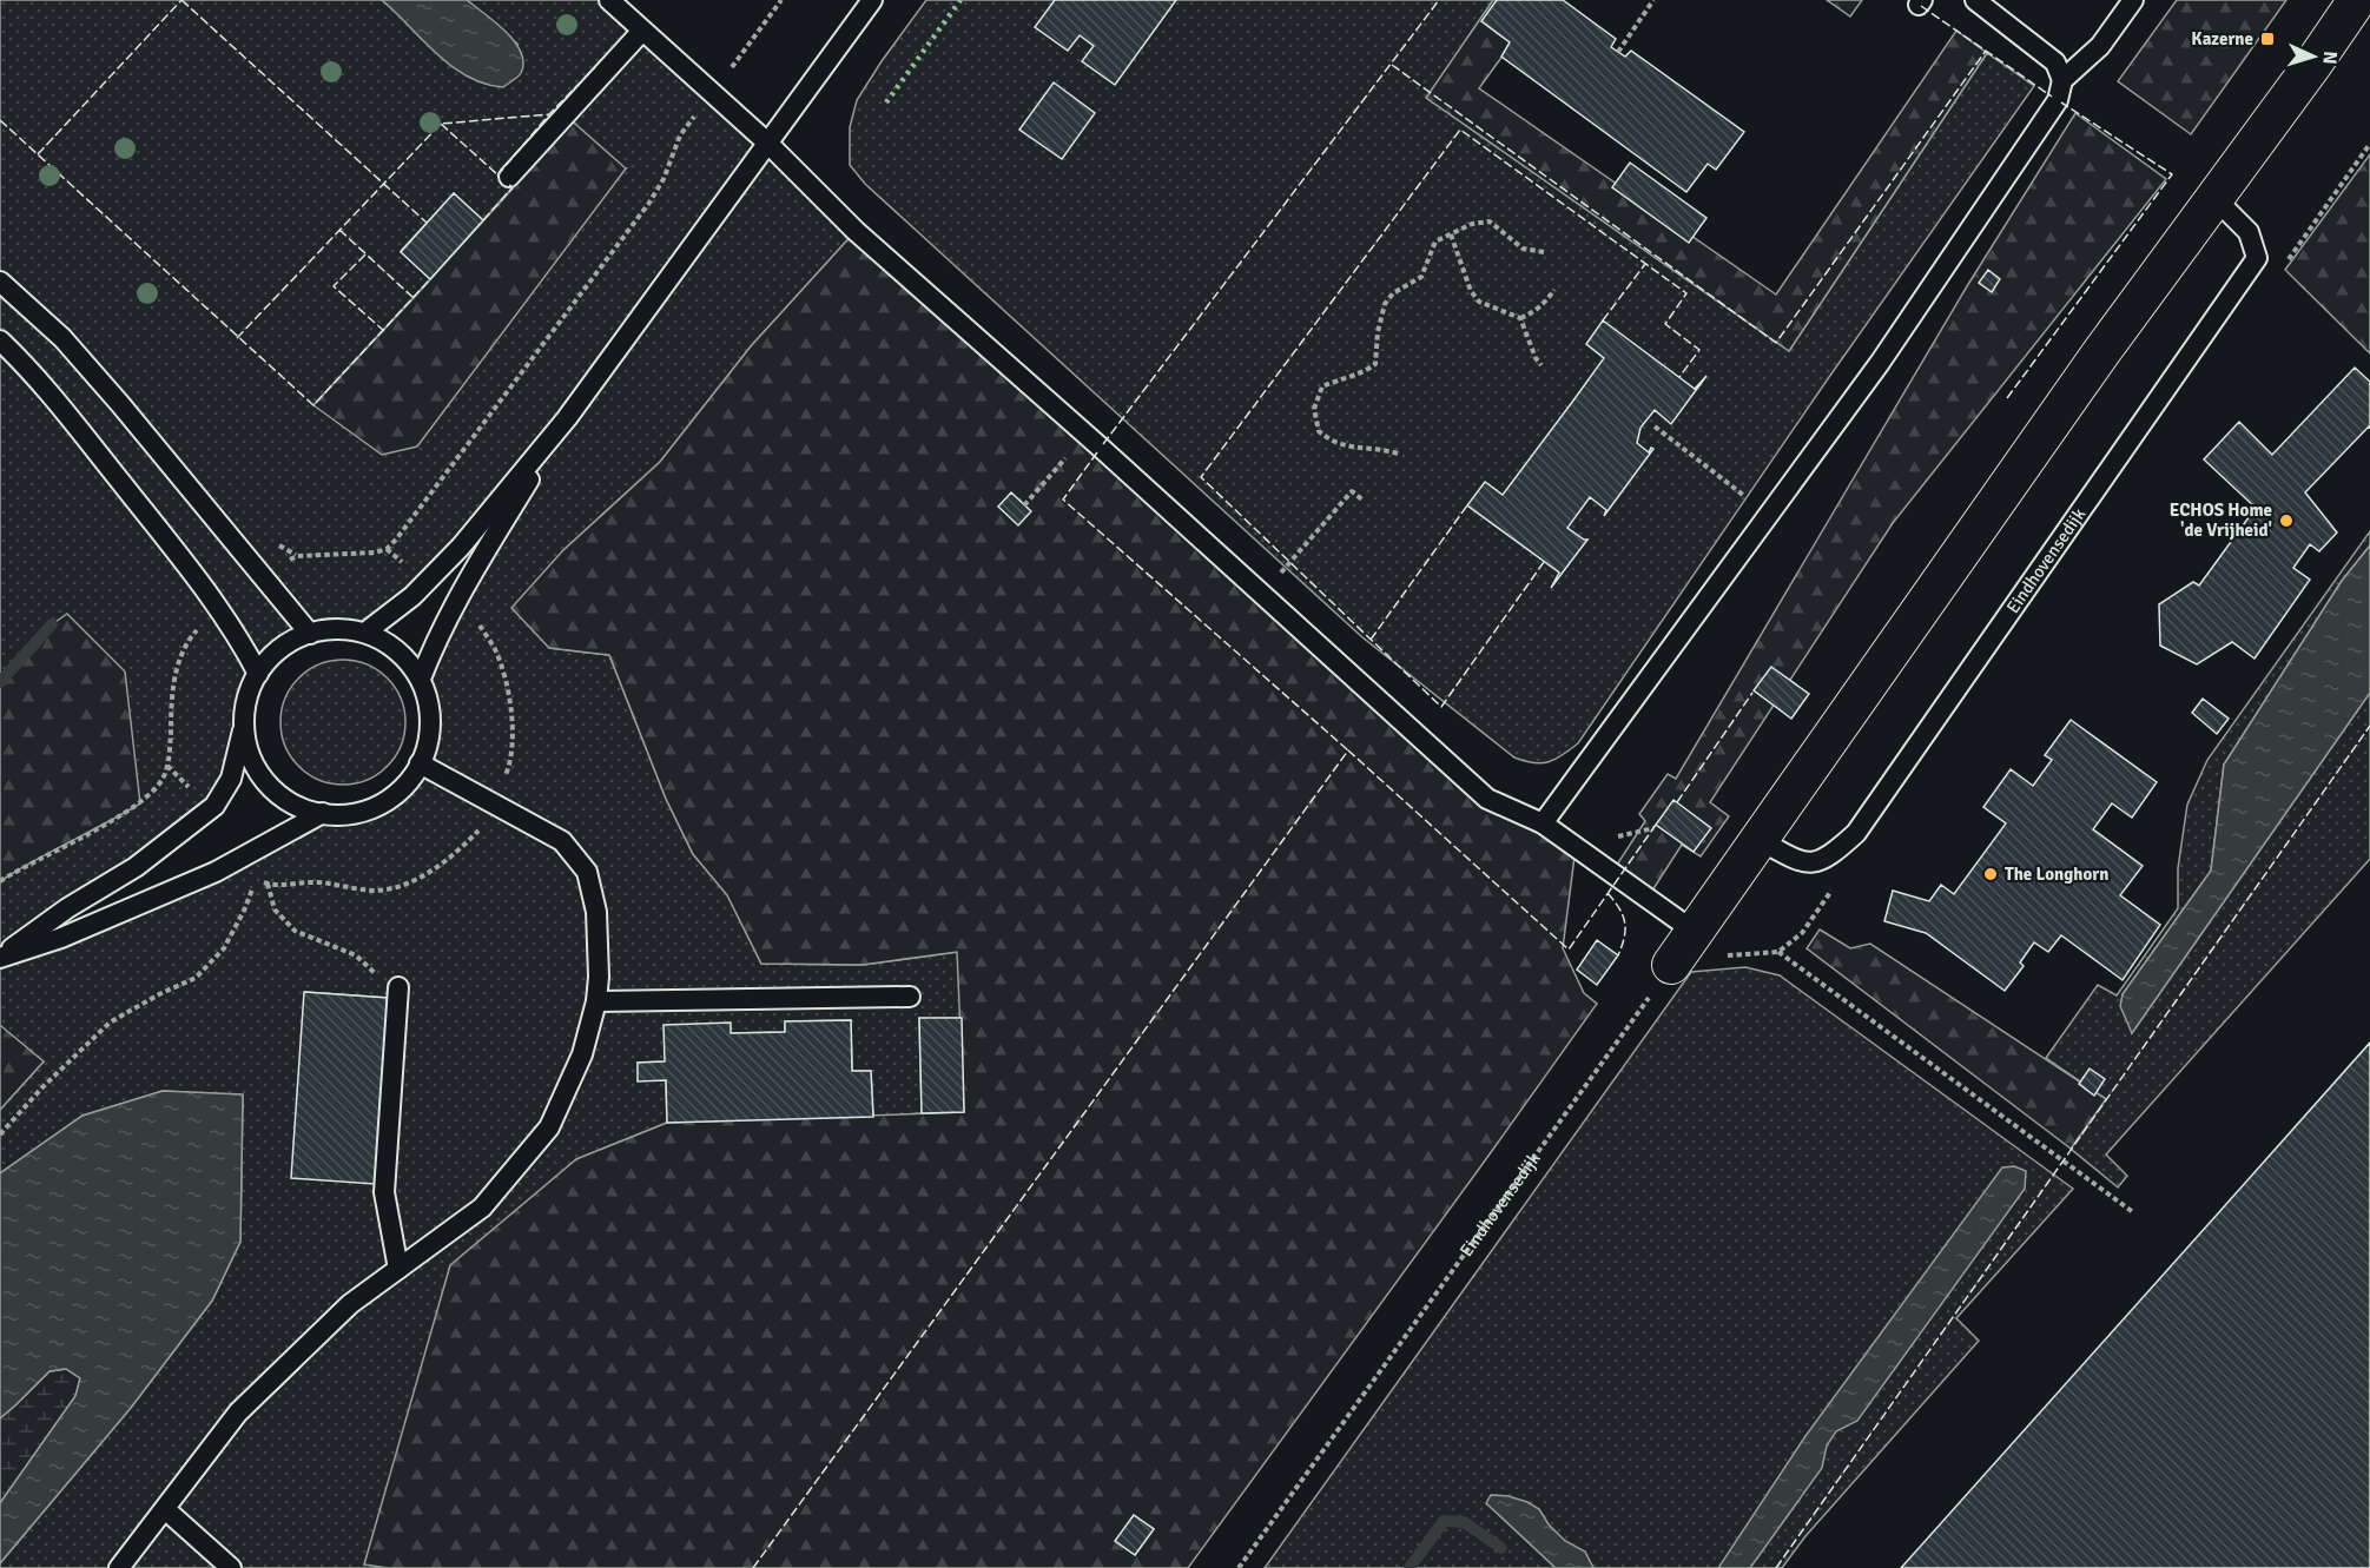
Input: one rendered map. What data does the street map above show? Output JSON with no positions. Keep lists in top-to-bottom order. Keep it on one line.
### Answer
{"streets":{"lane":["Eindhovensedijk"]},"places":{"transit":["Kazerne"],"other":["ECHOS Home 'de Vrijheid'","The Longhorn"]},"north":"right"}
